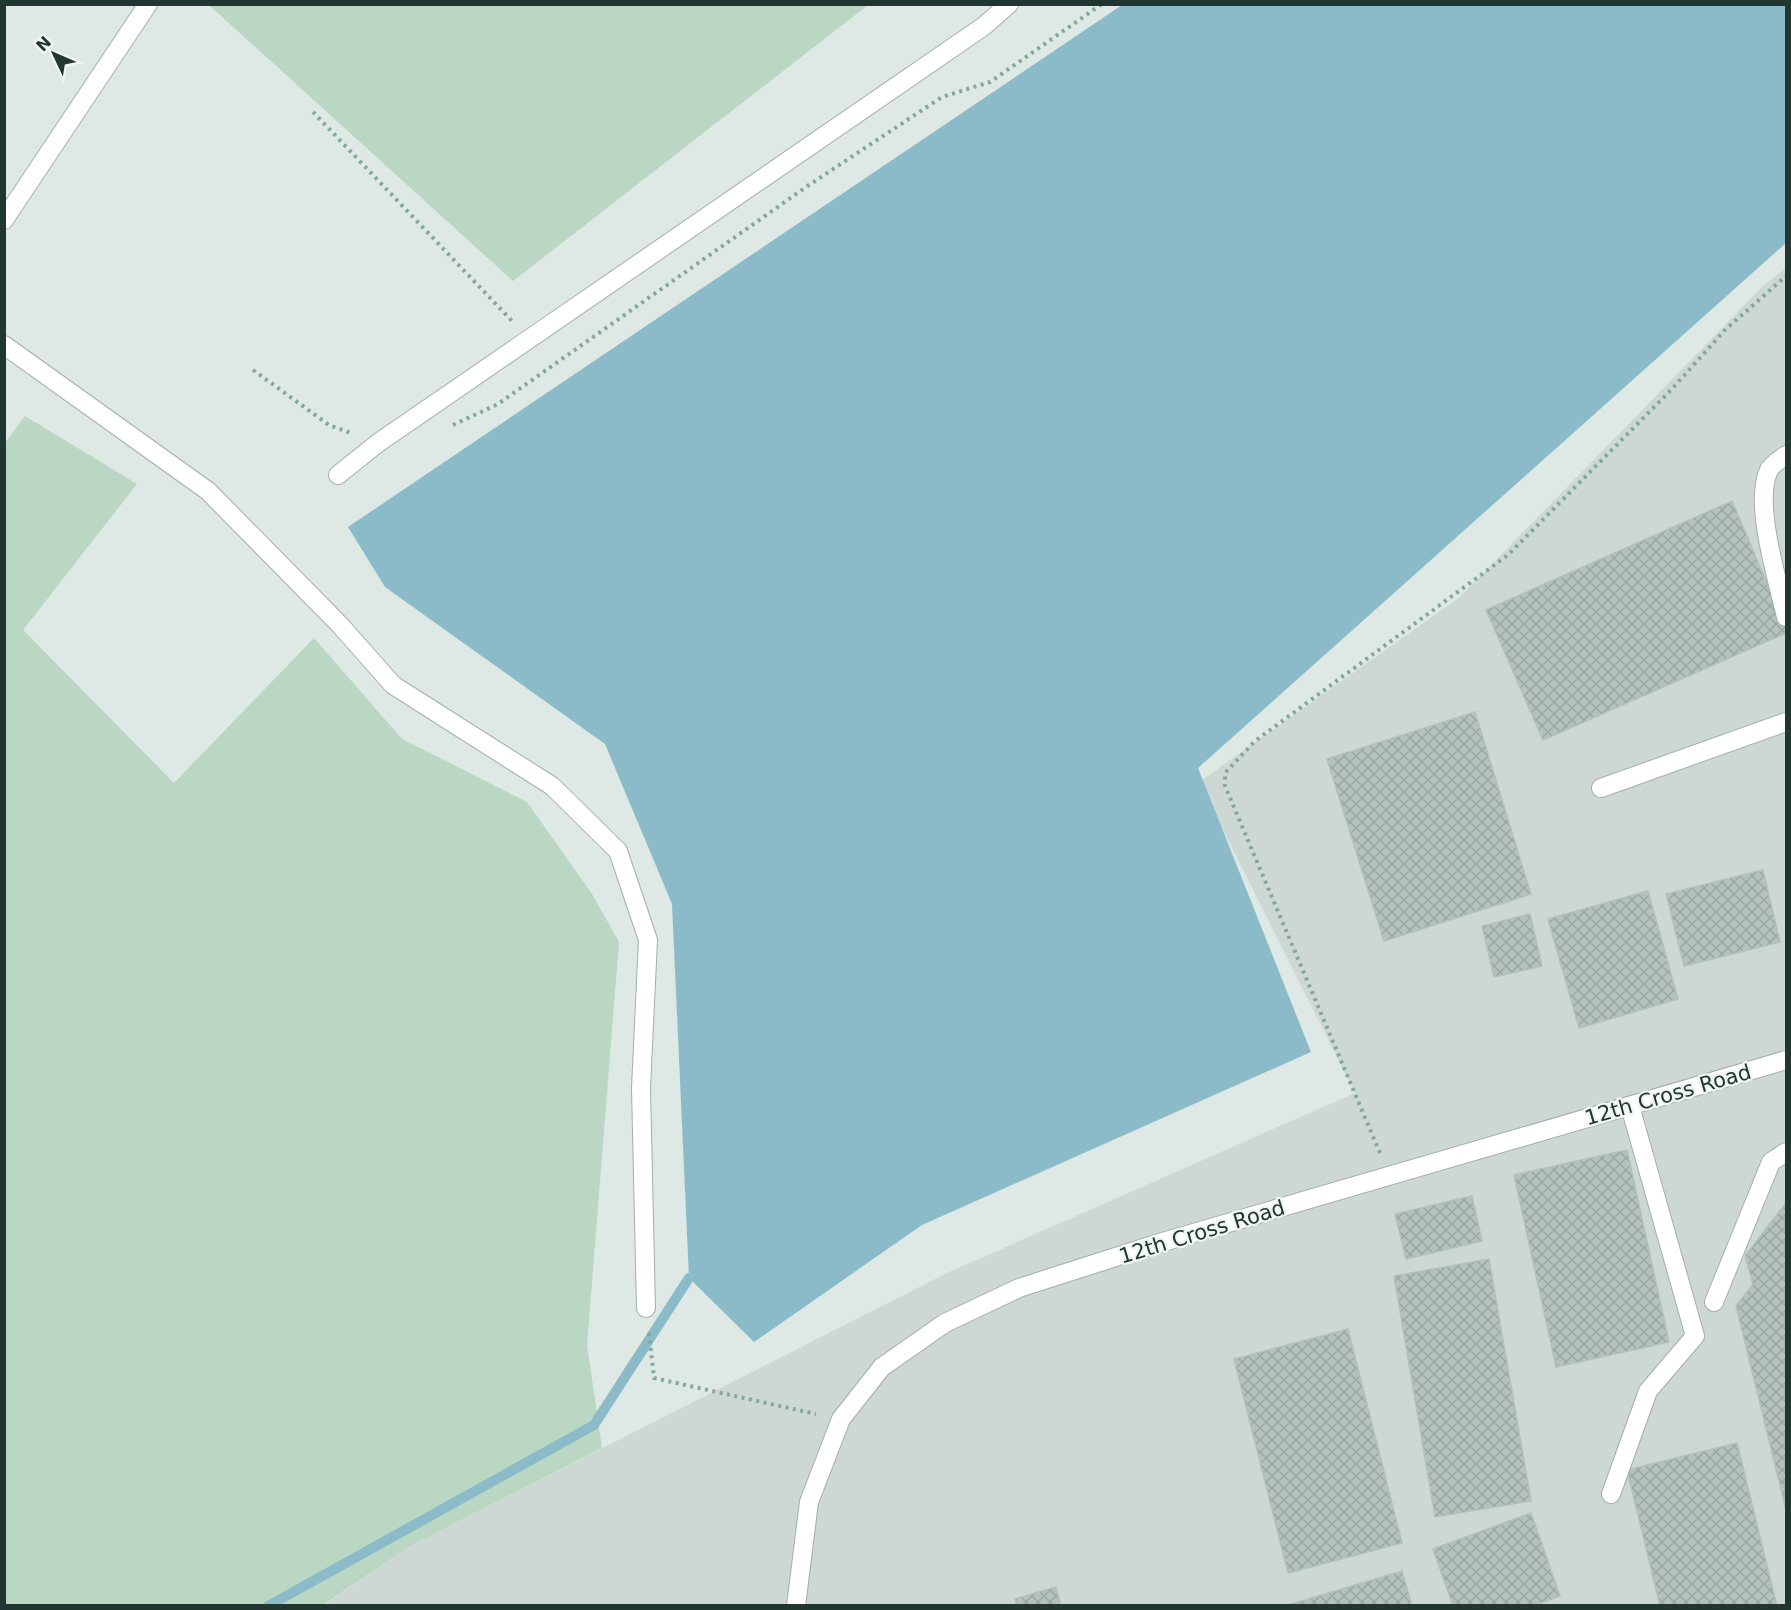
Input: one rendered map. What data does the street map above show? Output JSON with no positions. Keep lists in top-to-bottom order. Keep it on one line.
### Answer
{"streets":{"street":["12th Cross Road"]},"north":"top left"}
